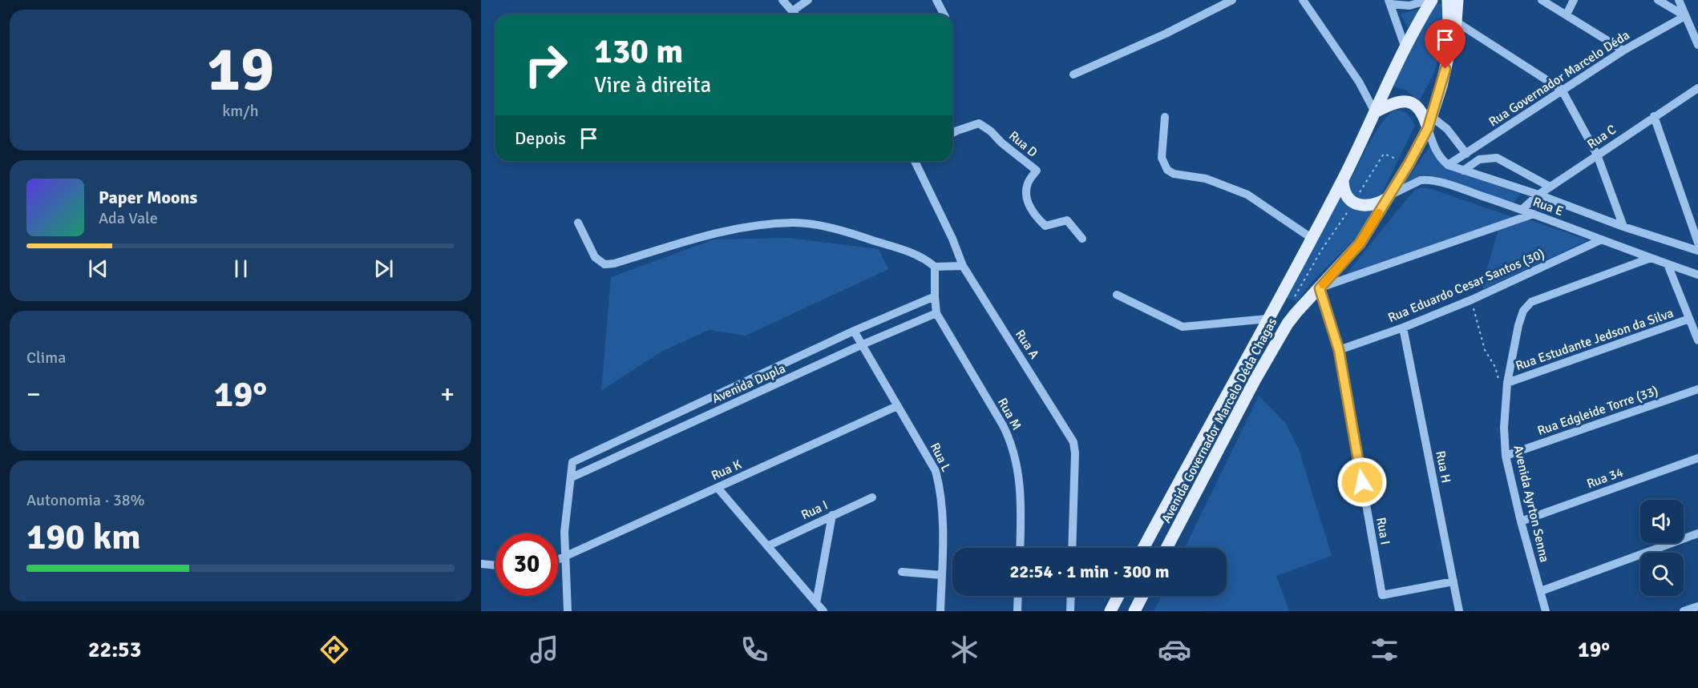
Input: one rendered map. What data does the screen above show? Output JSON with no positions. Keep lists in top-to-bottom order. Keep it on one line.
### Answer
{"streets":{"main road":["Avenida Governador Marcelo Déda Chagas"],"street":["Rua Governador Marcelo Déda","Rua C","Rua D","Rua E","Rua Eduardo Cesar Santos (30)","Rua Estudante Jedson da Silva","Rua A","Avenida Dupla","Rua Edgleide Torre (33)","Rua M","Rua L","Rua H","Rua K","Rua 34","Avenida Ayrton Senna","Rua I"]},"crossings":[["Rua Governador Marcelo Déda","Rua E"],["Rua C","Rua E"],["Rua E","Rua Eduardo Cesar Santos (30)"],["Rua E","Avenida Governador Marcelo Déda Chagas"],["Rua E","Avenida Ayrton Senna"],["Rua Eduardo Cesar Santos (30)","Rua H"],["Rua Eduardo Cesar Santos (30)","Rua I"],["Rua Estudante Jedson da Silva","Avenida Ayrton Senna"],["Avenida Dupla","Rua M"],["Avenida Dupla","Rua L"],["Rua Edgleide Torre (33)","Avenida Ayrton Senna"],["Avenida Governador Marcelo Déda Chagas","Rua I"],["Rua L","Rua K"],["Rua H","Rua I"],["Rua 34","Avenida Ayrton Senna"]],"page":{"tile":[["19","km/h"],"Clima",["Autonomia · 38%","190 km"]],"turn":["130 m","Vire à direita"],"then":"Depois","song":["Paper Moons","Ada Vale"],"heat":["−","19°","+"],"limit":"30","trip":"22:54 · 1 min · 300 m","tabs":["22:53","19°"]}}
